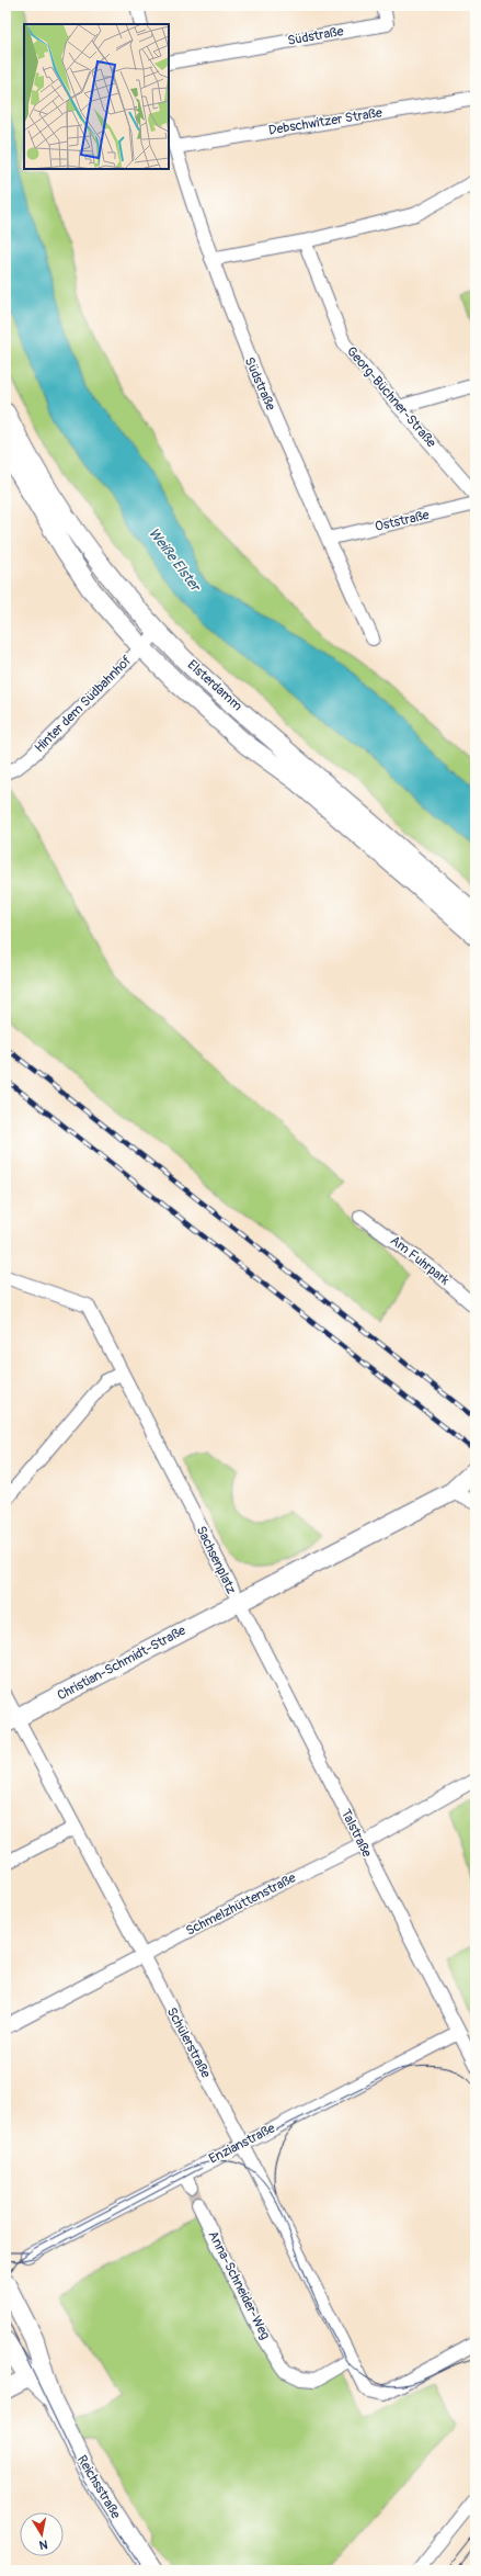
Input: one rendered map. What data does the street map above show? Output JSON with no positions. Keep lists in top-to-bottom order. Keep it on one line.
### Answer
{"streets":{"main road":["Elsterdamm","Sachsenplatz","Christian-Schmidt-Straße","Reichsstraße"],"street":["Südstraße","Debschwitzer Straße","Georg-Büchner-Straße","Oststraße","Hinter dem Südbahnhof","Am Fuhrpark","Talstraße","Schmelzhüttenstraße","Schülerstraße","Enzianstraße","Anna-Schneider-Weg"]},"crossings":[["Südstraße","Debschwitzer Straße"],["Südstraße","Oststraße"],["Elsterdamm","Hinter dem Südbahnhof"],["Sachsenplatz","Christian-Schmidt-Straße"],["Sachsenplatz","Talstraße"],["Christian-Schmidt-Straße","Talstraße"],["Christian-Schmidt-Straße","Schülerstraße"],["Talstraße","Schmelzhüttenstraße"],["Talstraße","Enzianstraße"],["Schmelzhüttenstraße","Schülerstraße"],["Schülerstraße","Enzianstraße"],["Schülerstraße","Anna-Schneider-Weg"]],"water":["Weiße Elster"],"north":"bottom"}
